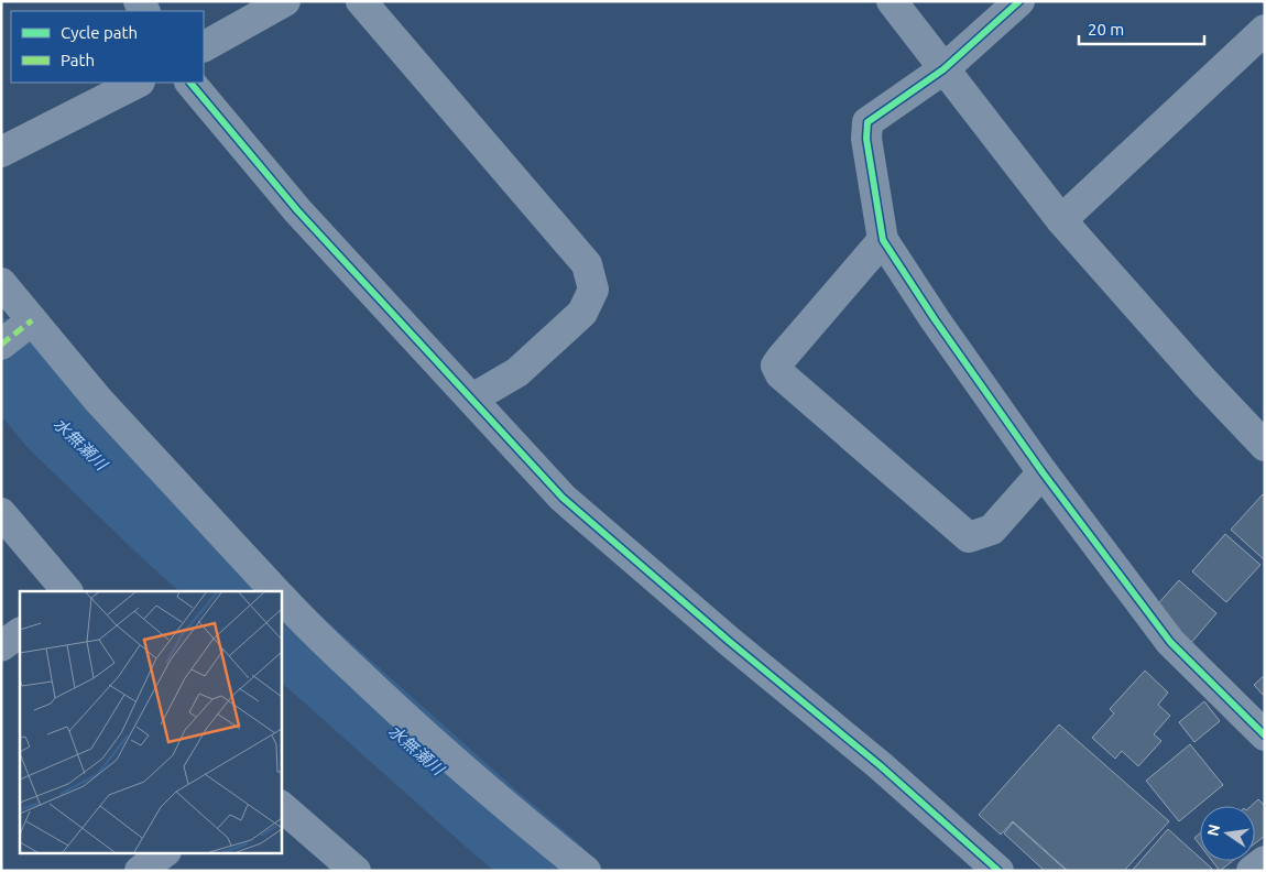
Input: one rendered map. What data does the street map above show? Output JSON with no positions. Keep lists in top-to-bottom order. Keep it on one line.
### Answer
{"water":["水無瀬川"],"legend":["Cycle path","Path"],"scale_bar":"20 m","north":"left"}
